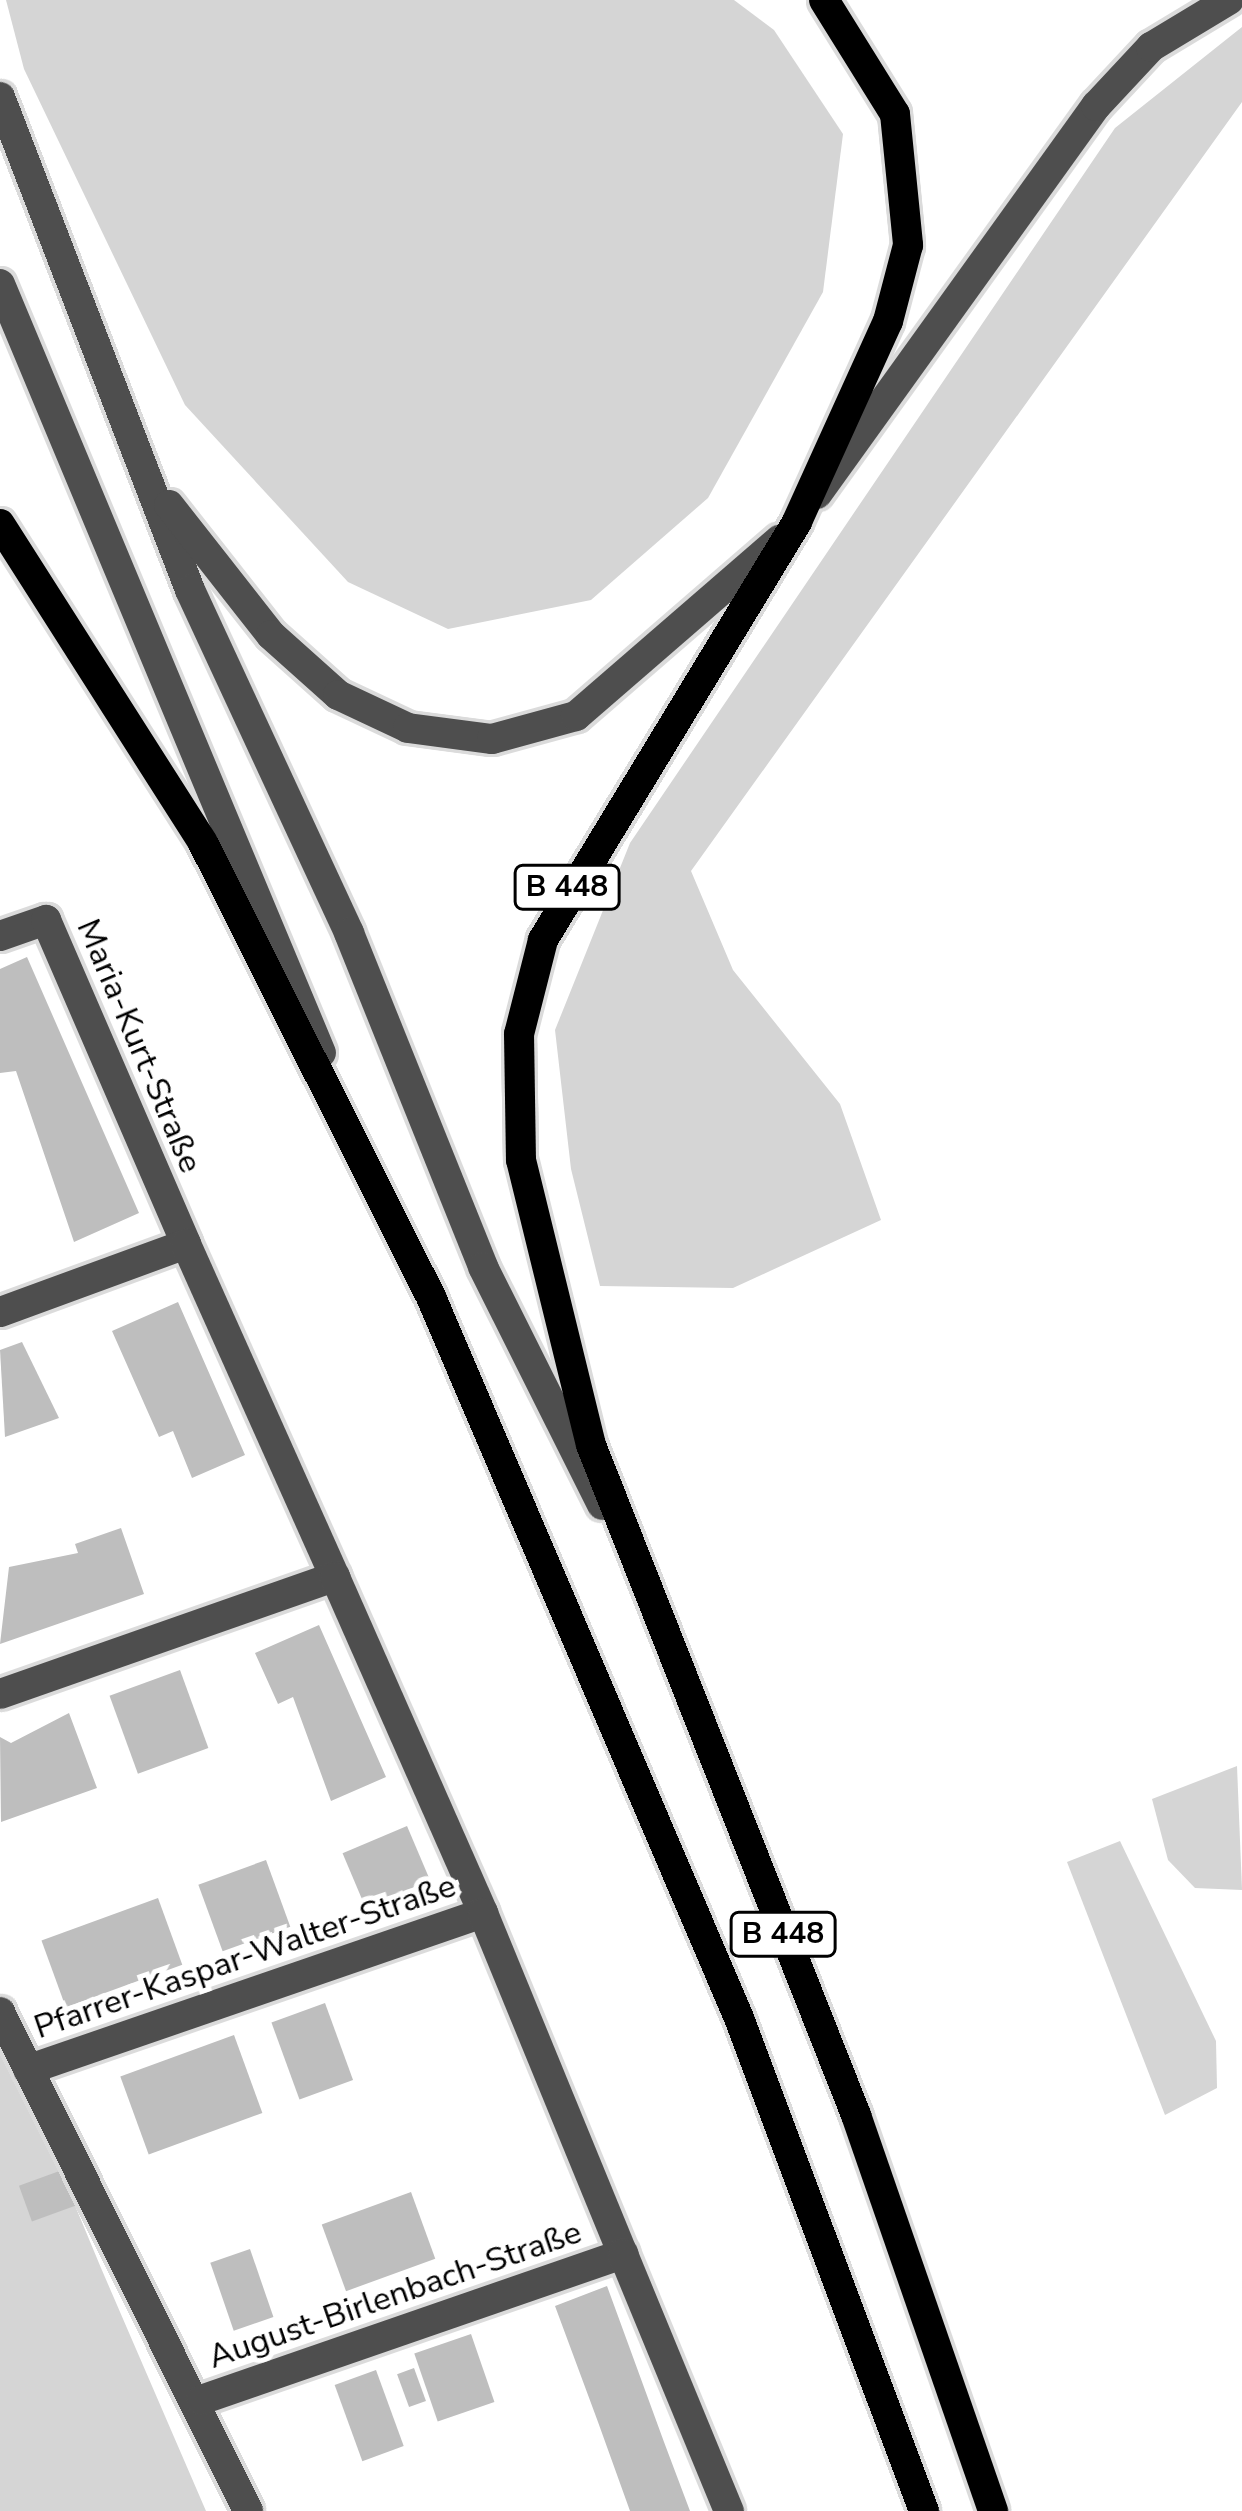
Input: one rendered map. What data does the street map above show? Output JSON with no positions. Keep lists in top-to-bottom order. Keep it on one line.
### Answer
{"streets":{"main road":["B 448"],"street":["Maria-Kurt-Straße","Pfarrer-Kaspar-Walter-Straße","August-Birlenbach-Straße"]},"crossings":[["Maria-Kurt-Straße","Pfarrer-Kaspar-Walter-Straße"]]}
